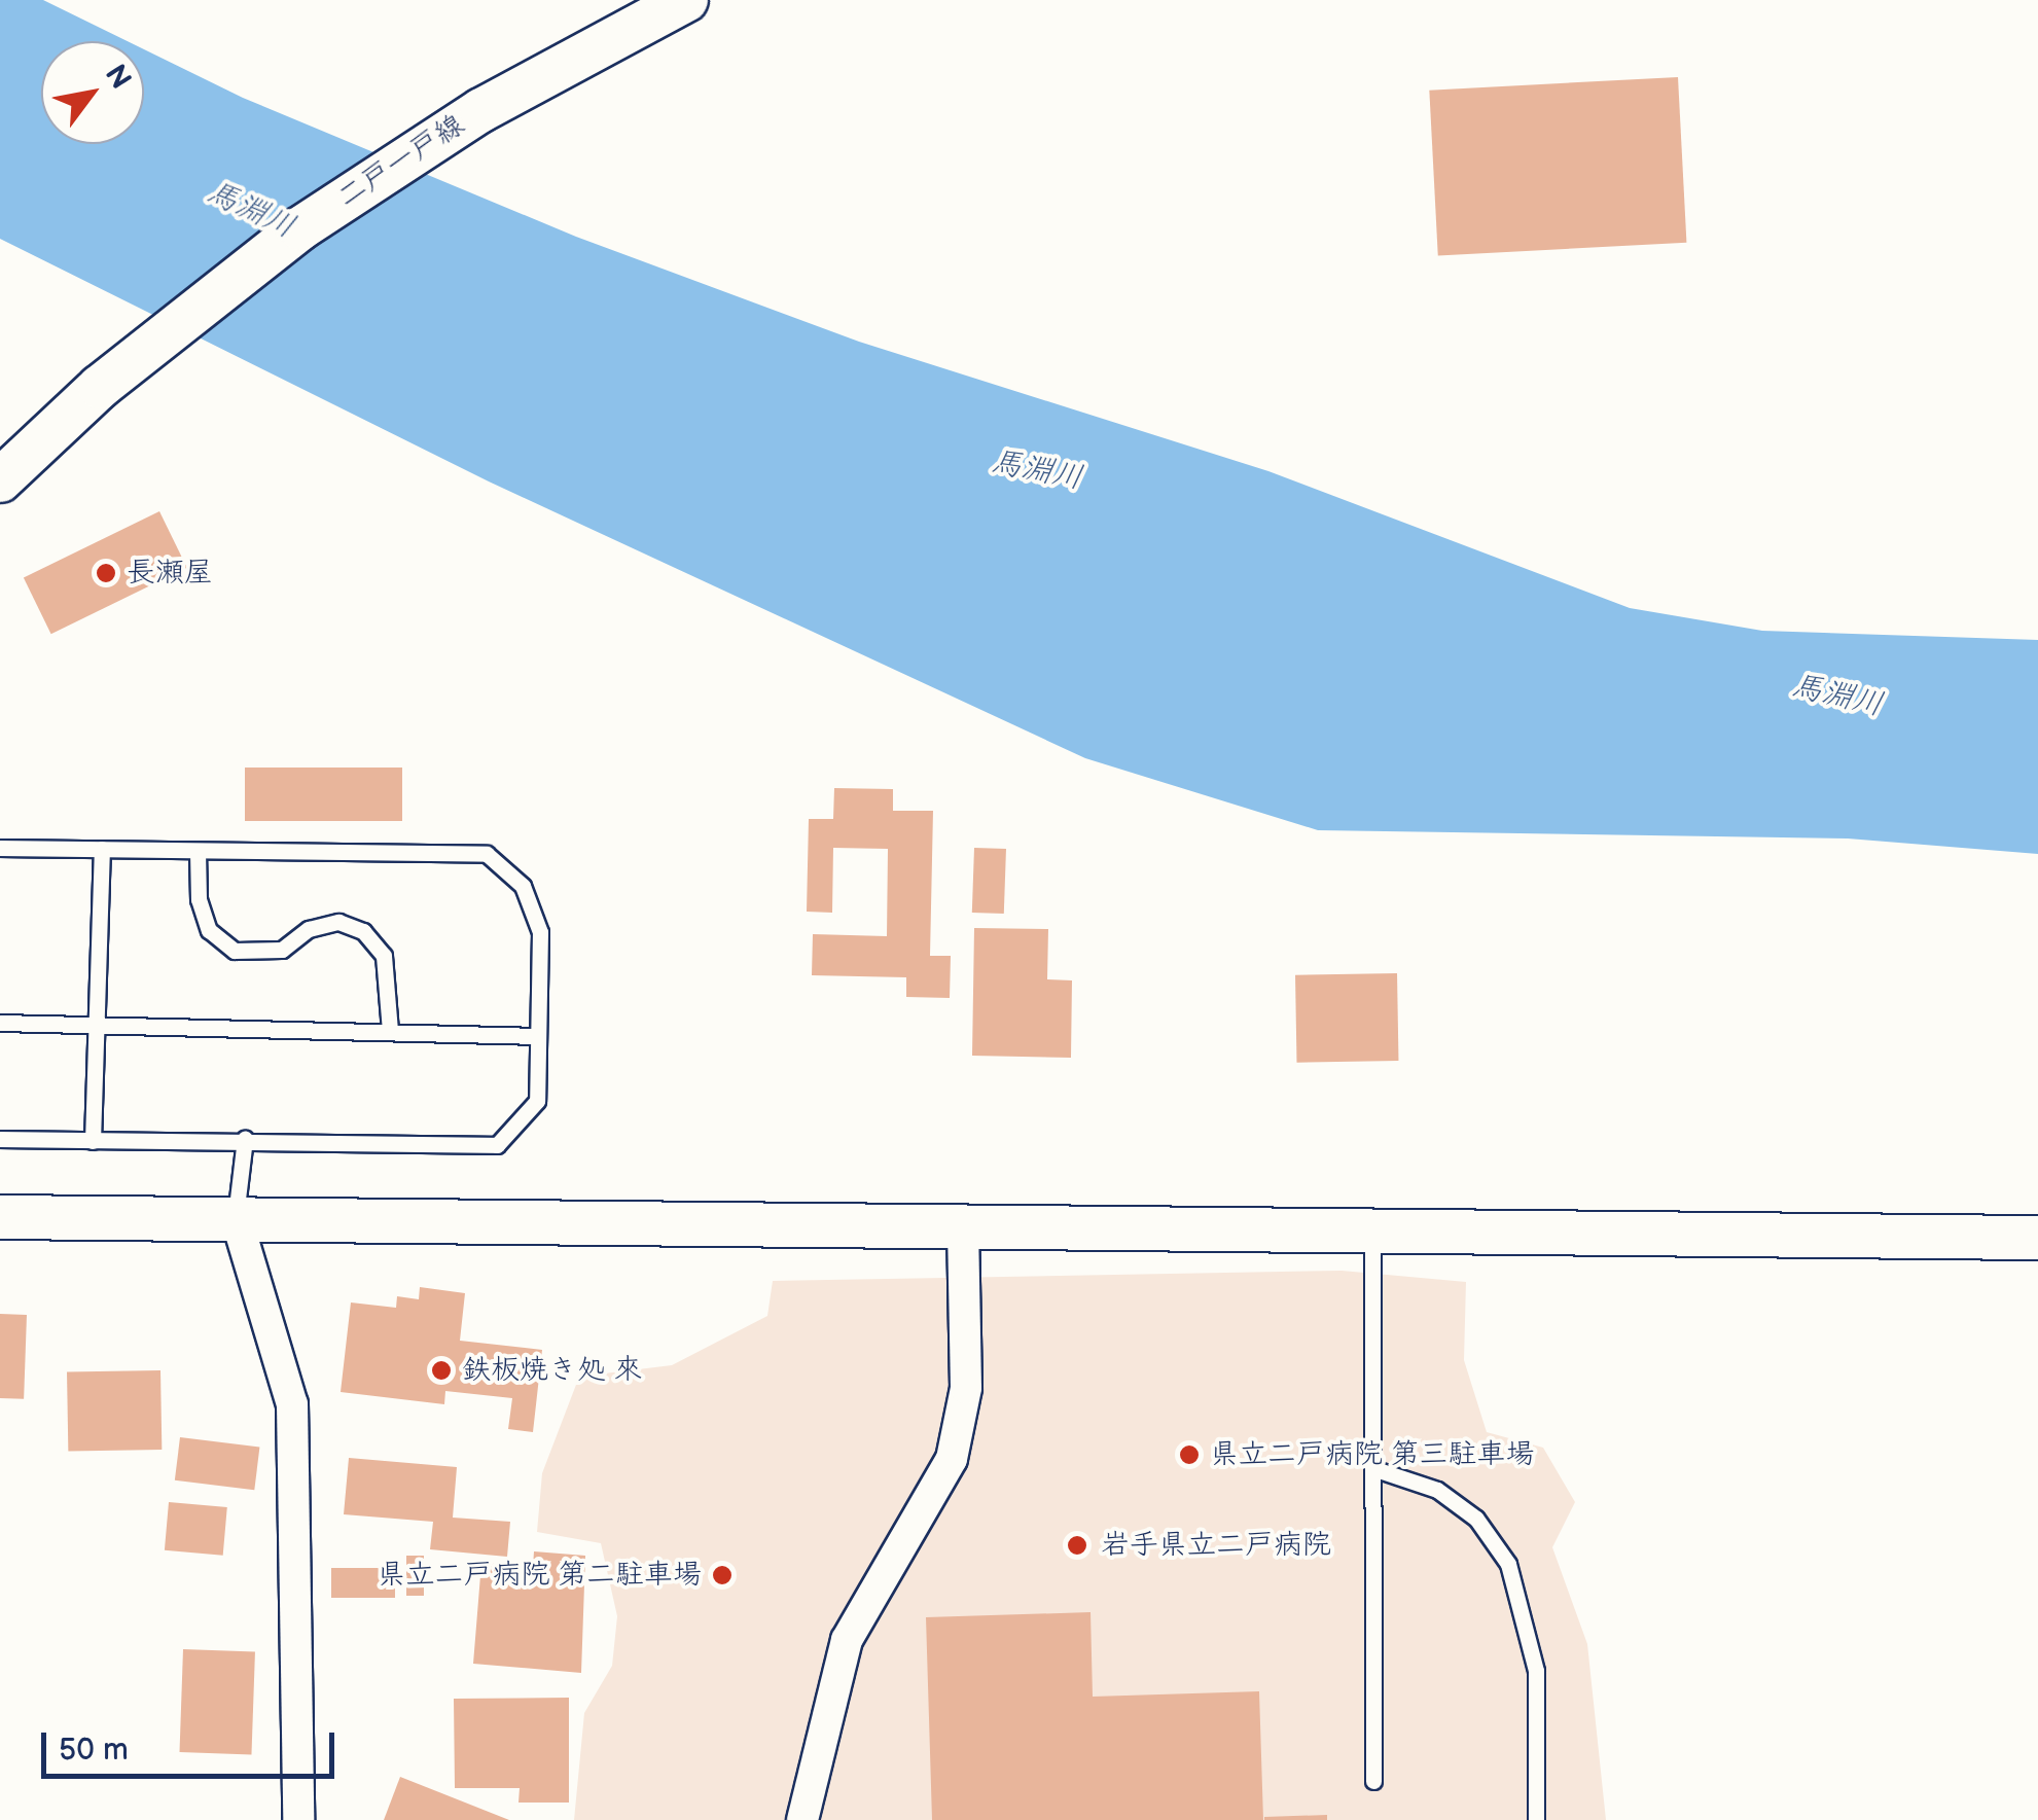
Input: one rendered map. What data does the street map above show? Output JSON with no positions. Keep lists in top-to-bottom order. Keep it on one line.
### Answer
{"streets":{"street":["二戸一戸線"]},"water":["馬淵川"],"places":["長瀬屋","鉄板焼き処 來","県立二戸病院 第三駐車場","岩手県立二戸病院","県立二戸病院 第二駐車場"],"scale_bar":"50 m","north":"top right"}
